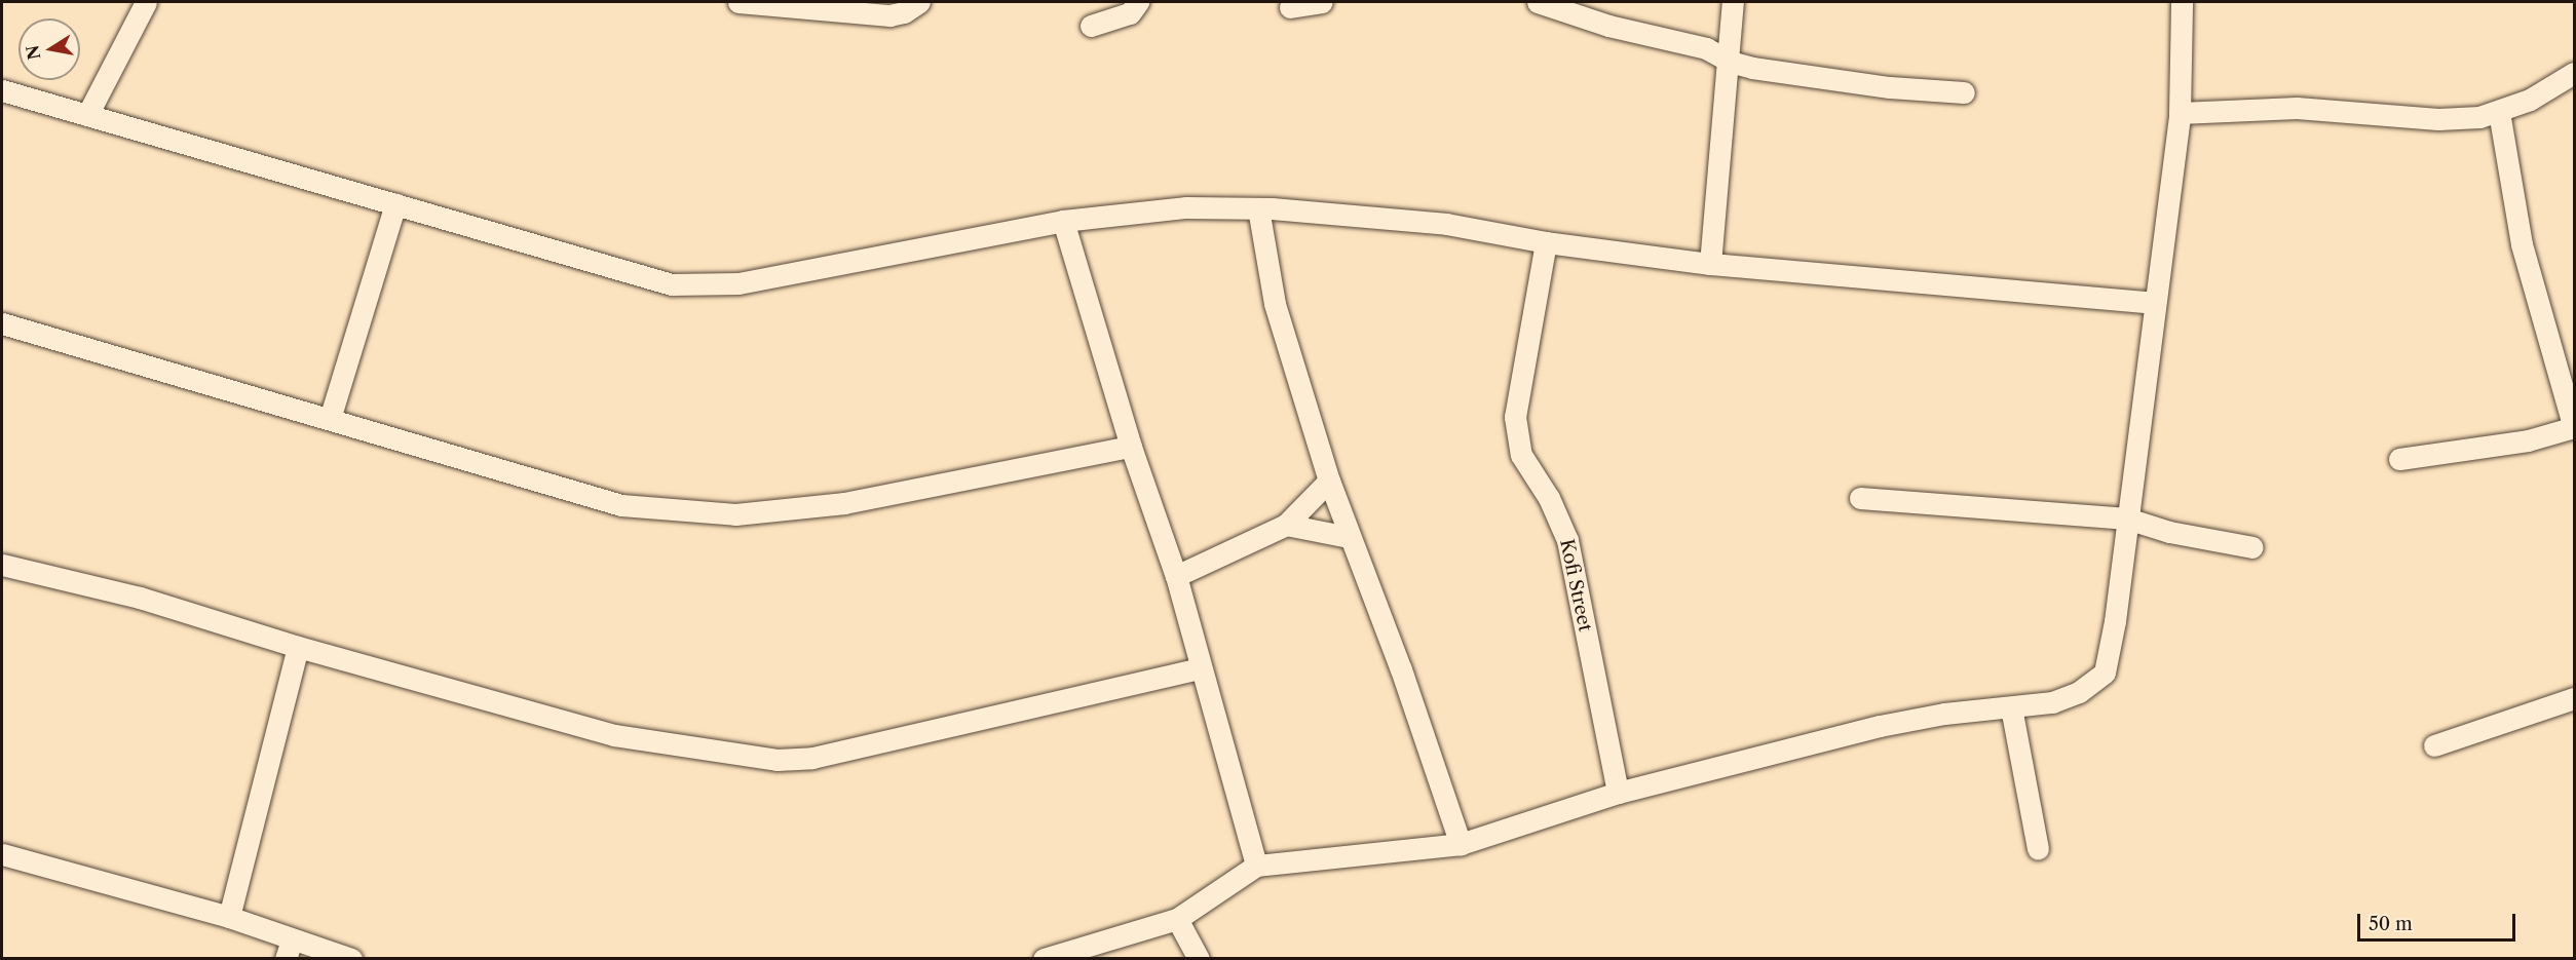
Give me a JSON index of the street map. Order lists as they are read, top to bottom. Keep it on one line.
{"streets":{"street":["Kofi Street"]},"scale_bar":"50 m","north":"left"}
